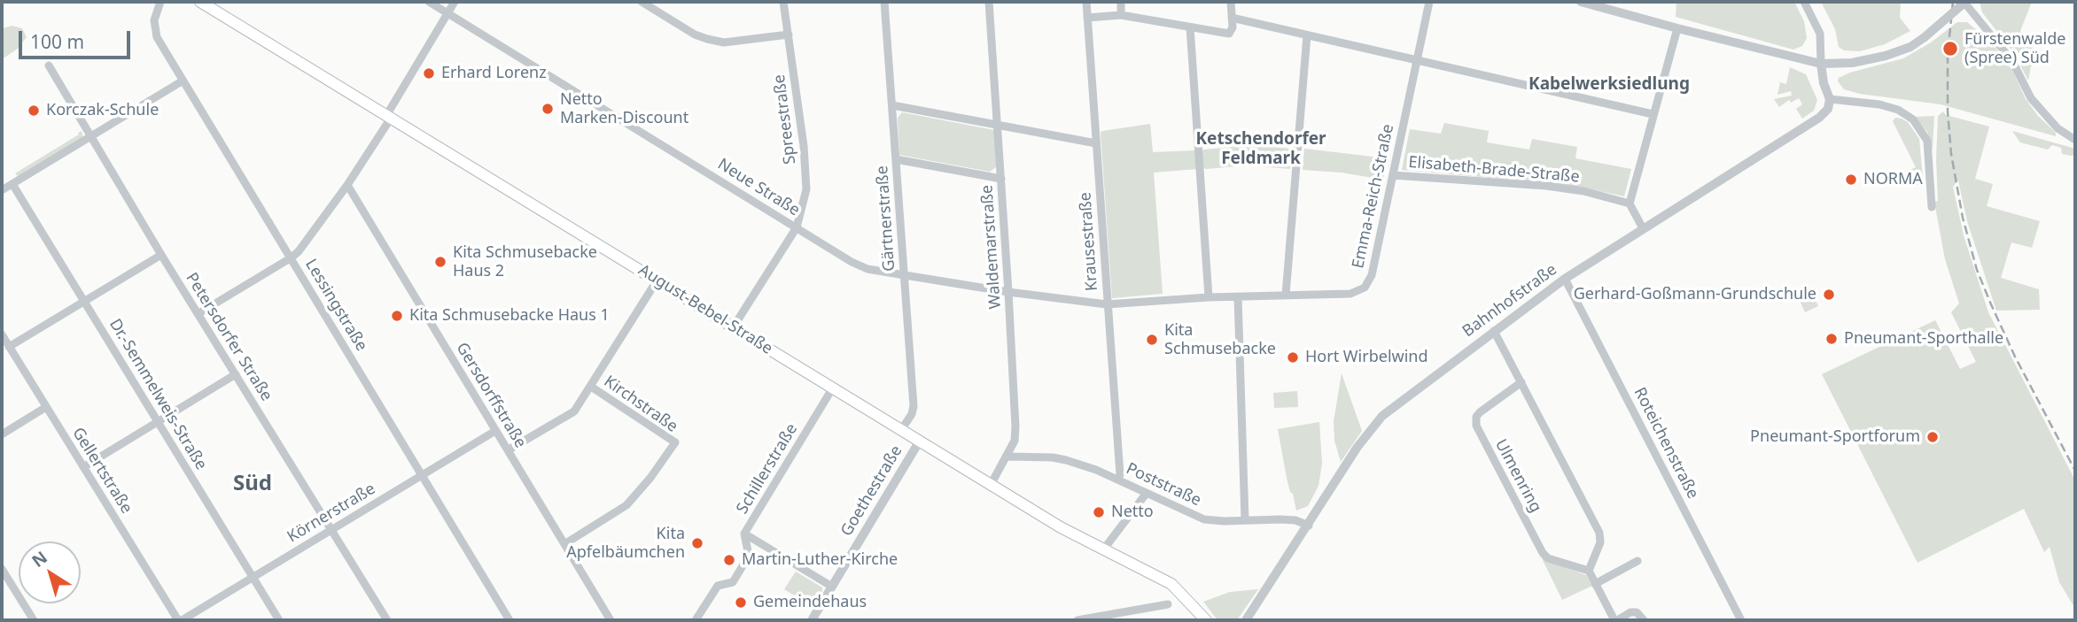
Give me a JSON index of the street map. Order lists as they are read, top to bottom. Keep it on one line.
{"streets":{"main road":["August-Bebel-Straße"],"street":["Spreestraße","Elisabeth-Brade-Straße","Neue Straße","Emma-Reich-Straße","Gärtnerstraße","Krausestraße","Waldemarstraße","Bahnhofstraße","Lessingstraße","Petersdorfer Straße","Dr.-Semmelweis-Straße","Gersdorffstraße","Kirchstraße","Roteichenstraße","Schillerstraße","Gellertstraße","Ulmenring","Poststraße","Goethestraße","Körnerstraße"]},"crossings":[["Spreestraße","Neue Straße"],["Spreestraße","August-Bebel-Straße"],["Elisabeth-Brade-Straße","Emma-Reich-Straße"],["Neue Straße","Emma-Reich-Straße"],["Neue Straße","Gärtnerstraße"],["Neue Straße","Krausestraße"],["Neue Straße","Waldemarstraße"],["Emma-Reich-Straße","Krausestraße"],["Gärtnerstraße","August-Bebel-Straße"],["Krausestraße","Poststraße"],["Waldemarstraße","August-Bebel-Straße"],["Waldemarstraße","Poststraße"],["Bahnhofstraße","Roteichenstraße"],["Bahnhofstraße","Poststraße"],["Lessingstraße","Körnerstraße"],["August-Bebel-Straße","Schillerstraße"],["August-Bebel-Straße","Goethestraße"],["Petersdorfer Straße","Körnerstraße"],["Dr.-Semmelweis-Straße","Körnerstraße"],["Gersdorffstraße","Kirchstraße"],["Gersdorffstraße","Körnerstraße"],["Gellertstraße","Körnerstraße"]],"districts":["Kabelwerksiedlung","Ketschendorfer Feldmark","Süd"],"places":["Fürstenwalde (Spree) Süd","Erhard Lorenz","Netto Marken-Discount","Korczak-Schule","NORMA","Kita Schmusebacke Haus 2","Gerhard-Goßmann-Grundschule","Kita Schmusebacke Haus 1","Pneumant-Sporthalle","Kita Schmusebacke","Hort Wirbelwind","Pneumant-Sportforum","Netto","Kita Apfelbäumchen","Martin-Luther-Kirche","Gemeindehaus"],"scale_bar":"100 m","north":"top left"}
